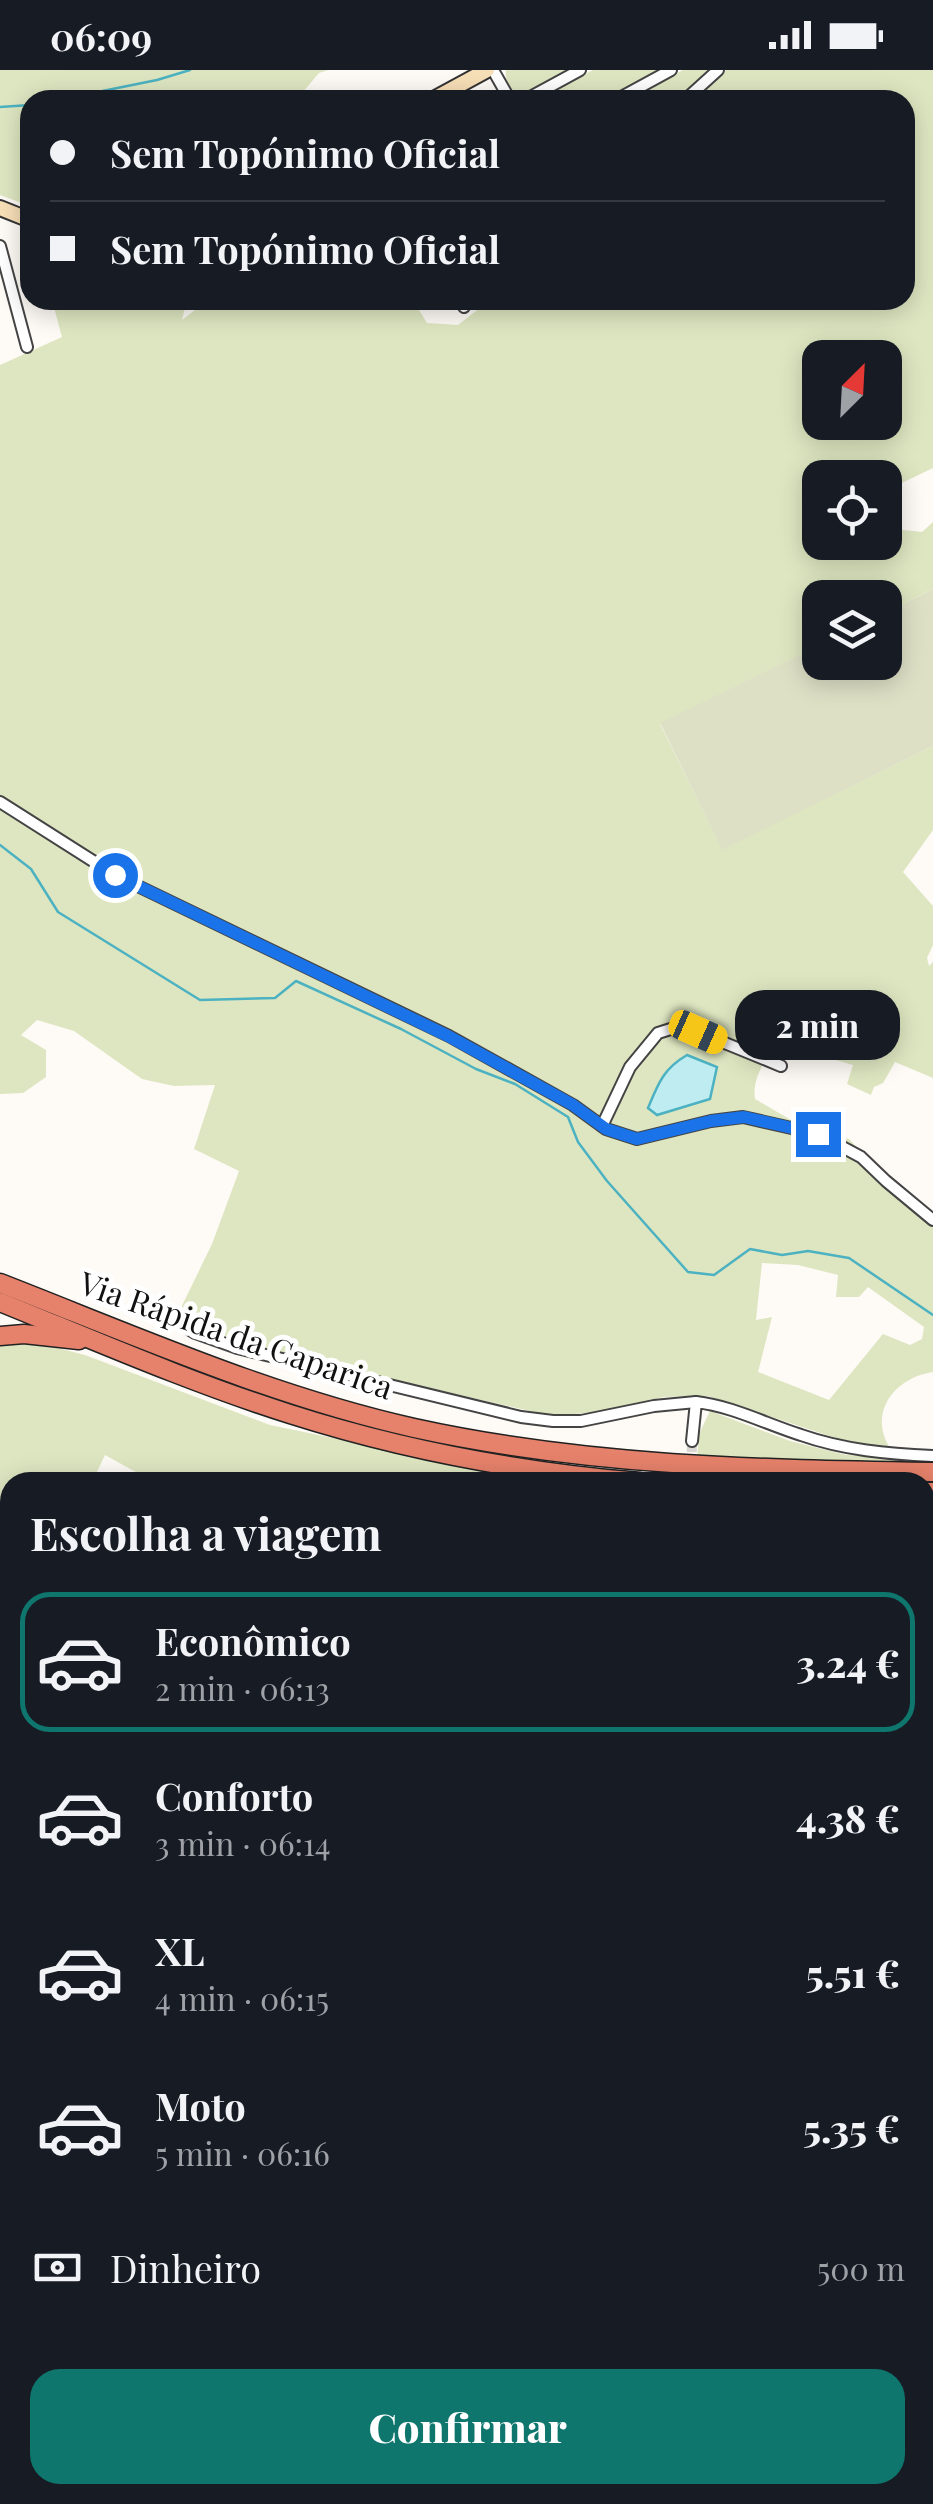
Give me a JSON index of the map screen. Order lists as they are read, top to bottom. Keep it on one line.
{"streets":{"highway":["Via Rápida da Caparica"]},"north":"top right","page":{"status":"06:09","banner":["Sem Topónimo Oficial","Sem Topónimo Oficial"],"bubble":"2 min","heading":"Escolha a viagem","list":[{"name":"Econômico","note":"2 min · 06:13","value":"3.24 €"},{"name":"Conforto","note":"3 min · 06:14","value":"4.38 €"},{"name":"XL","note":"4 min · 06:15","value":"5.51 €"},{"name":"Moto","note":"5 min · 06:16","value":"5.35 €"}],"pay":["Dinheiro","500 m"],"buttons":"Confirmar"}}
